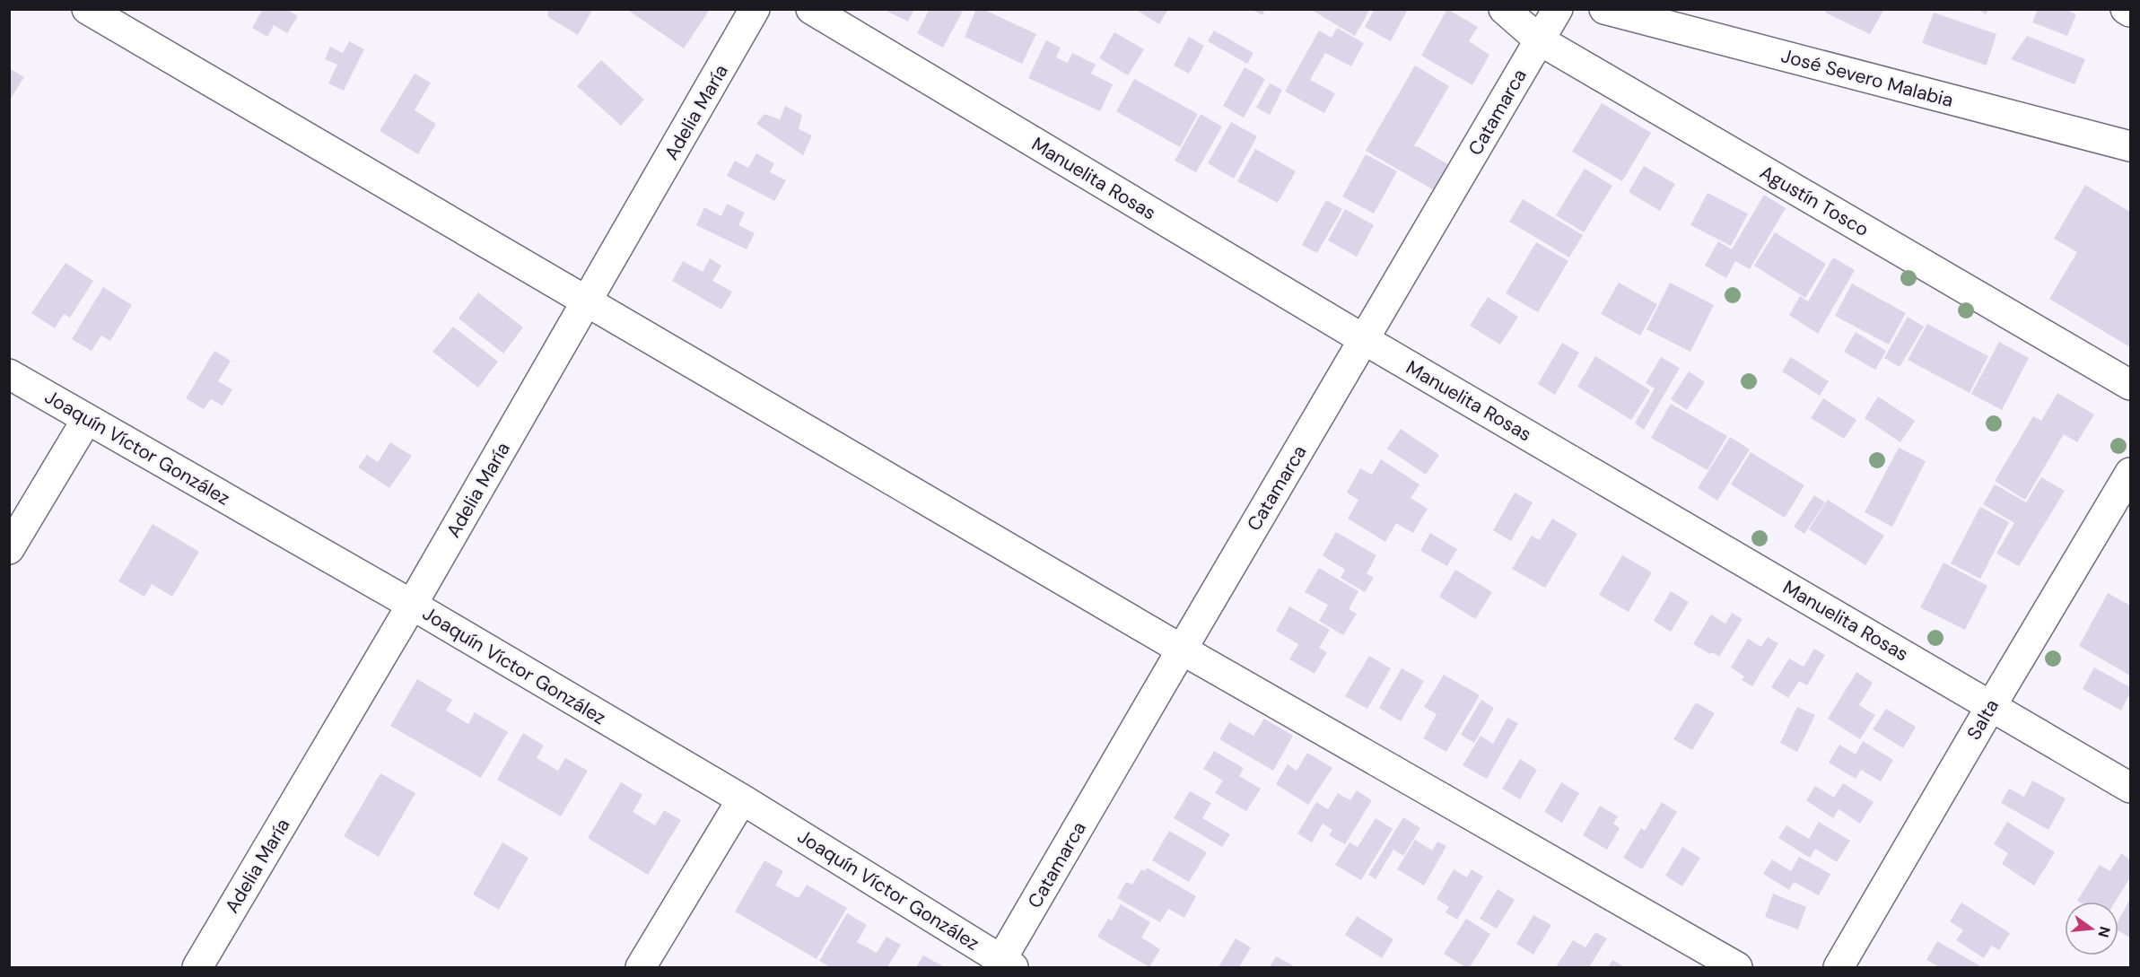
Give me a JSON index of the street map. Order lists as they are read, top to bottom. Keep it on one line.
{"streets":{"street":["José Severo Malabia","Adelia María","Catamarca","Manuelita Rosas","Agustín Tosco","Joaquín Víctor González","Salta"]},"crossings":[["Adelia María","Joaquín Víctor González"],["Catamarca","Manuelita Rosas"],["Catamarca","Agustín Tosco"],["Catamarca","Joaquín Víctor González"],["Manuelita Rosas","Salta"]],"north":"right"}
